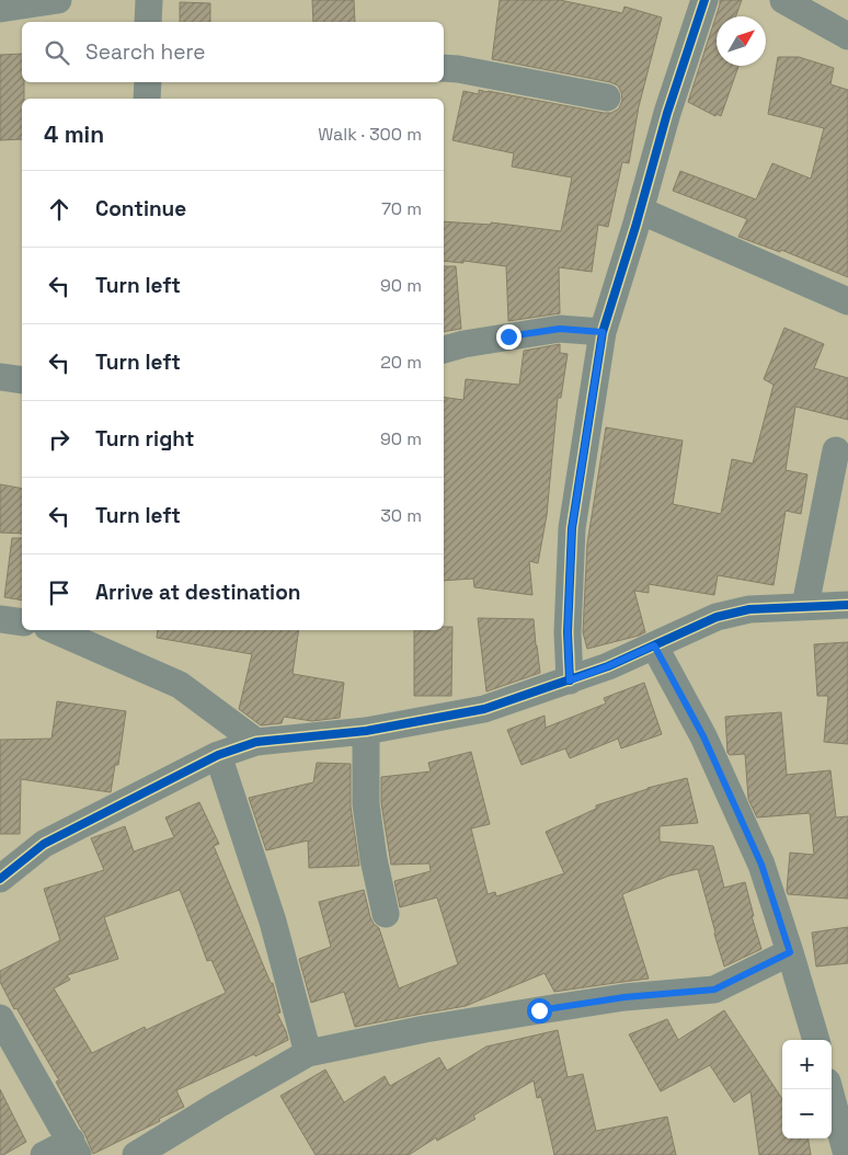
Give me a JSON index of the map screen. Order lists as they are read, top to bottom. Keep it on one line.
{"north":"top right","page":{"search":"Search here","heading":["4 min","Walk · 300 m"],"list":[["Continue","70 m"],["Turn left","90 m"],["Turn left","20 m"],["Turn right","90 m"],["Turn left","30 m"],"Arrive at destination"],"map_buttons":["+","−"]}}
